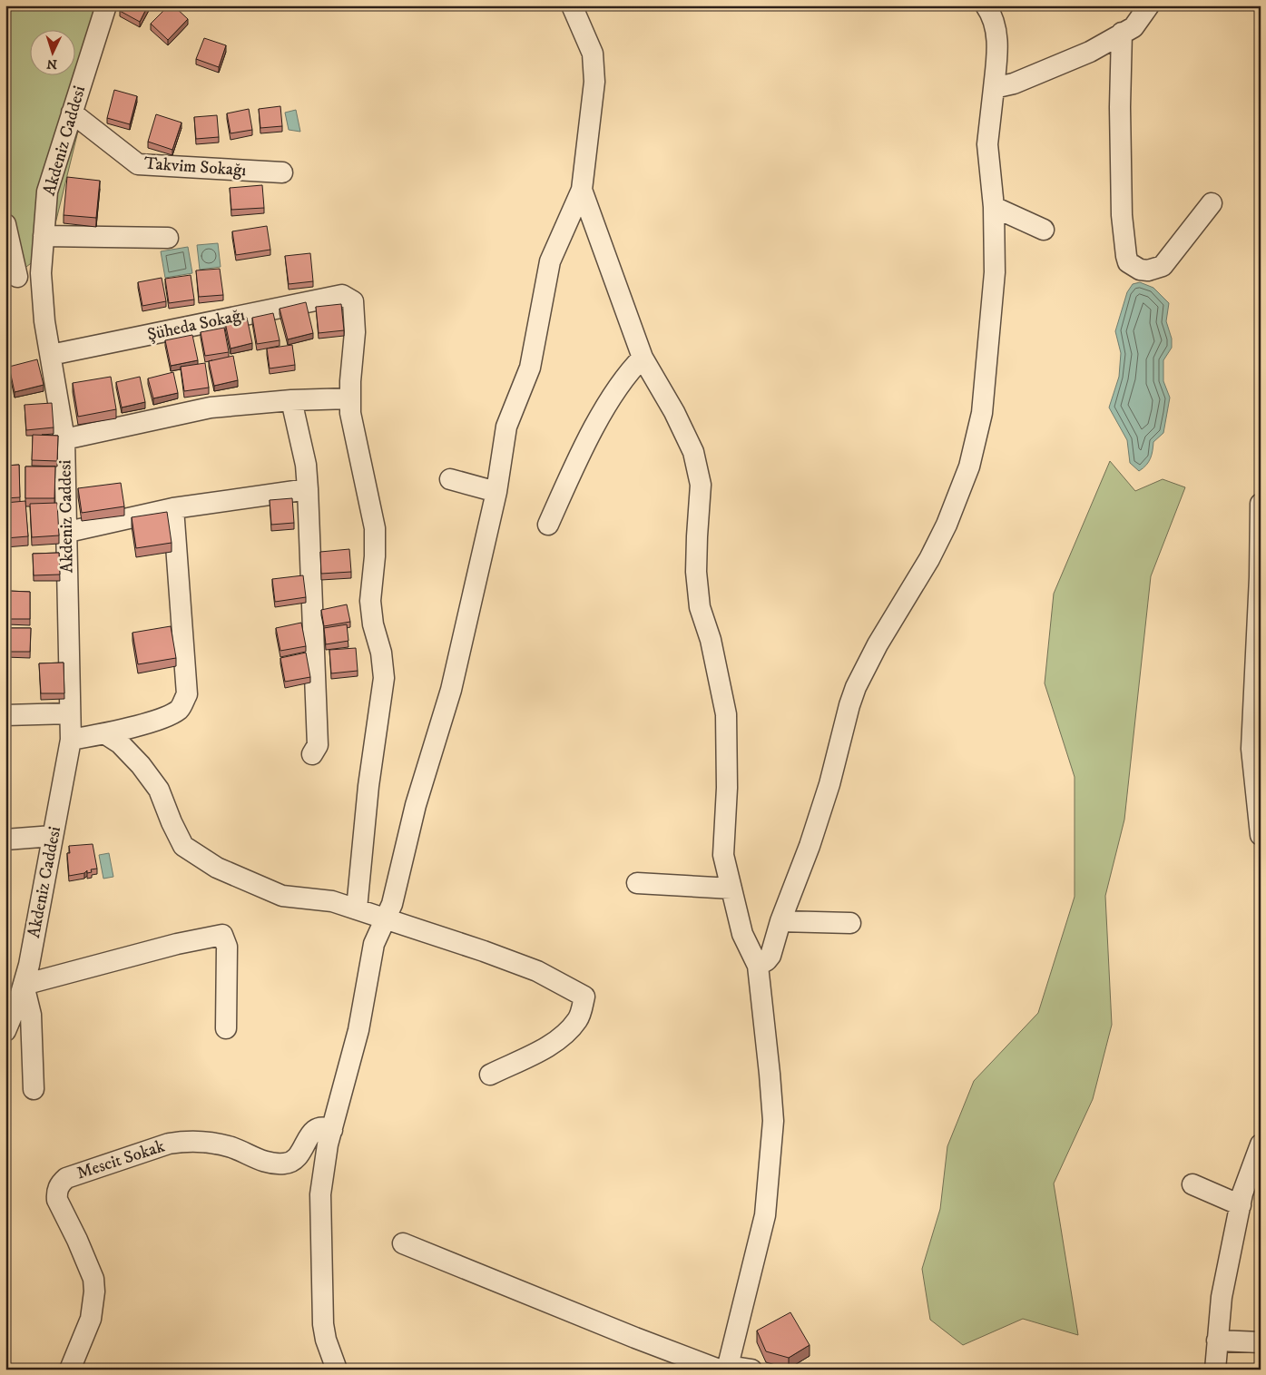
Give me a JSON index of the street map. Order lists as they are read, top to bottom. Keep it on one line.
{"streets":{"street":["Akdeniz Caddesi","Takvim Sokağı","Şüheda Sokağı","Mescit Sokak"]},"crossings":[["Akdeniz Caddesi","Takvim Sokağı"],["Akdeniz Caddesi","Şüheda Sokağı"]],"north":"bottom"}
